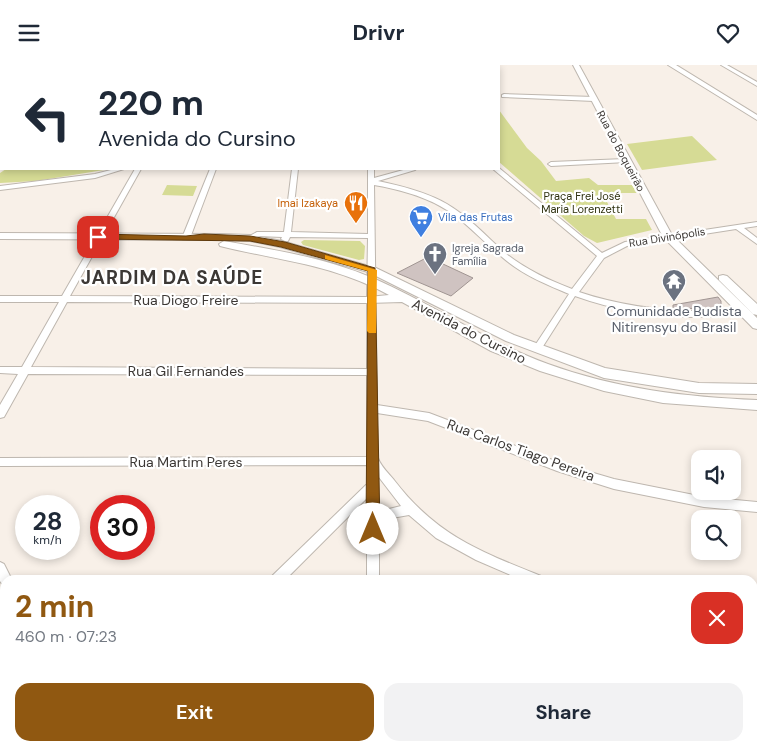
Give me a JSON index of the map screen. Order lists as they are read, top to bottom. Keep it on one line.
{"streets":{"main road":["Rua do Boqueirão","Avenida do Cursino"],"street":["Rua Divinópolis","Rua Diogo Freire","Rua Gil Fernandes","Rua Carlos Tiago Pereira","Rua Martim Peres"]},"crossings":[["Rua do Boqueirão","Rua Divinópolis"],["Rua Divinópolis","Avenida do Cursino"]],"districts":["JARDIM DA SAÚDE"],"parks":["Praça Frei José Maria Lorenzetti"],"places":{"restaurant":["Imai Izakaya"],"supermarket":["Vila das Frutas"],"church":["Igreja Sagrada Família"],"temple":["Comunidade Budista Nitirensyu do Brasil"]},"page":{"header":"Drivr","turn":["220 m","Avenida do Cursino"],"speed":"28 km/h","limit":"30","heading":["2 min","460 m · 07:23"],"buttons":["Exit","Share"]}}
